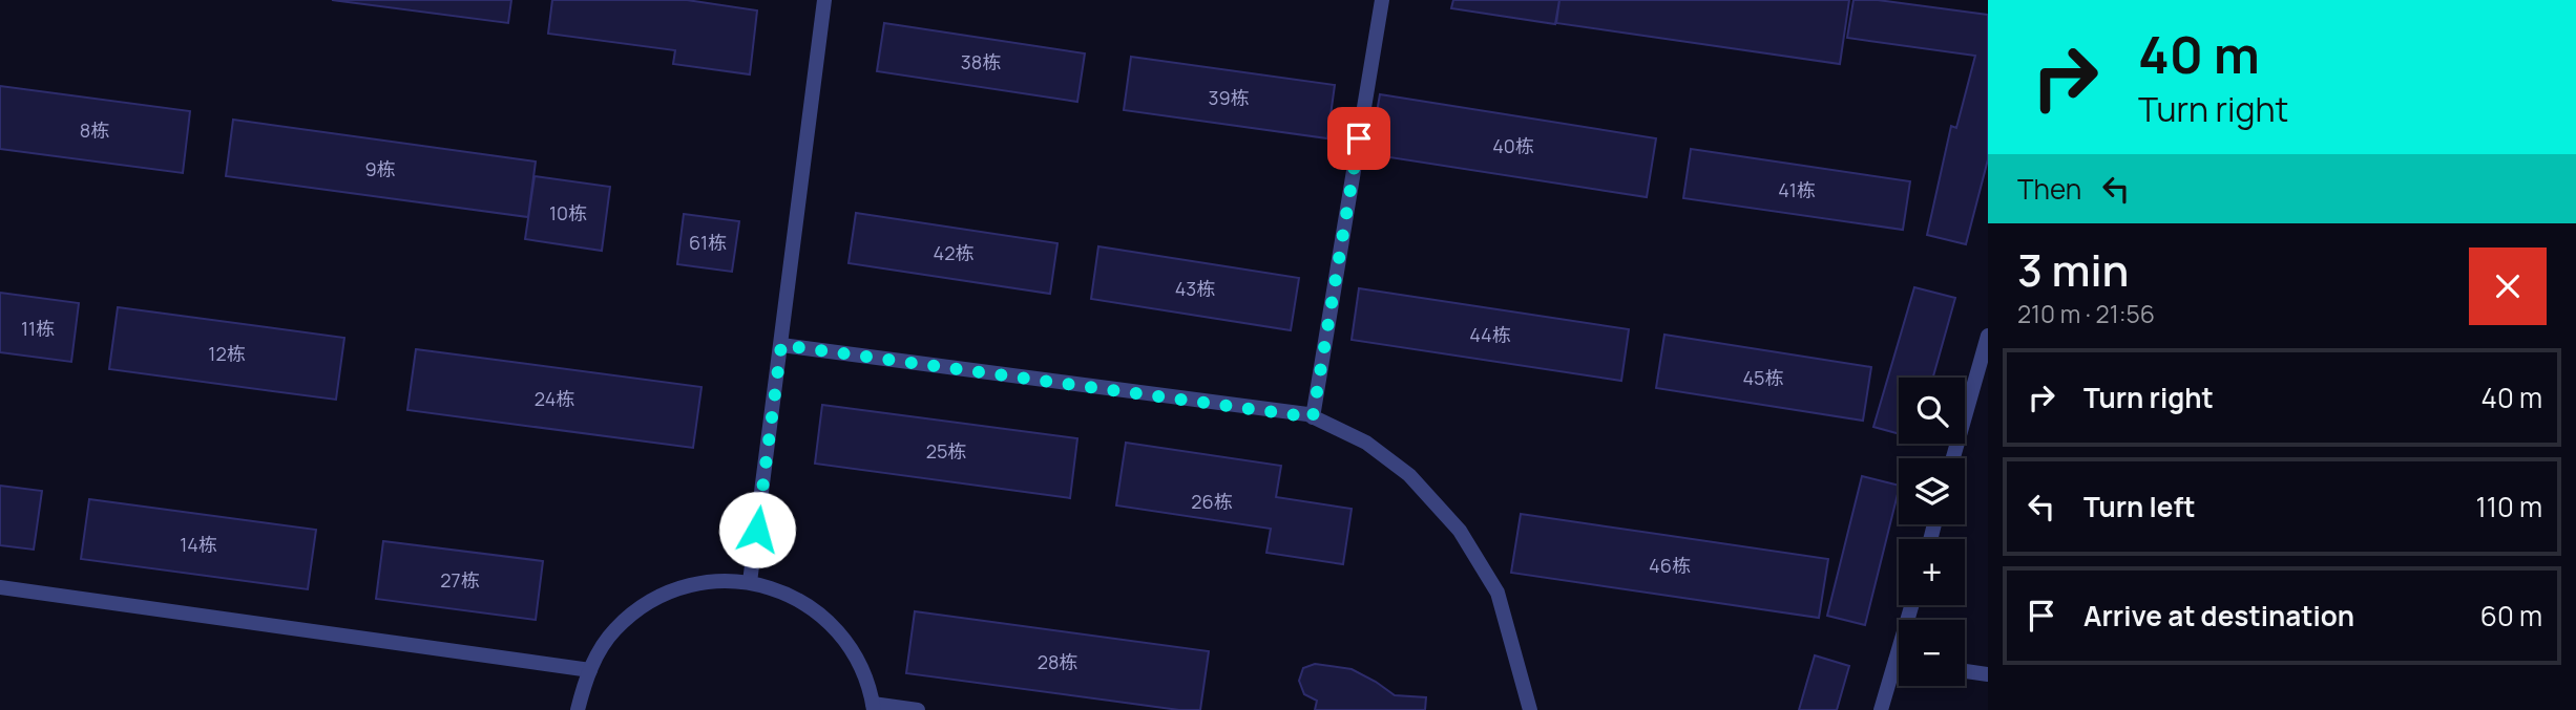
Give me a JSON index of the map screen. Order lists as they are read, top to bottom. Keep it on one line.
{"house_numbers":["38栋","39栋","8栋","40栋","9栋","41栋","10栋","61栋","42栋","43栋","11栋","44栋","12栋","45栋","24栋","25栋","26栋","14栋","46栋","27栋","28栋"],"page":{"turn":["40 m","Turn right"],"then":"Then","heading":["3 min","210 m · 21:56"],"list":[{"name":"Turn right","value":"40 m"},{"name":"Turn left","value":"110 m"},{"name":"Arrive at destination","value":"60 m"}],"map_buttons":["+","−"]}}
